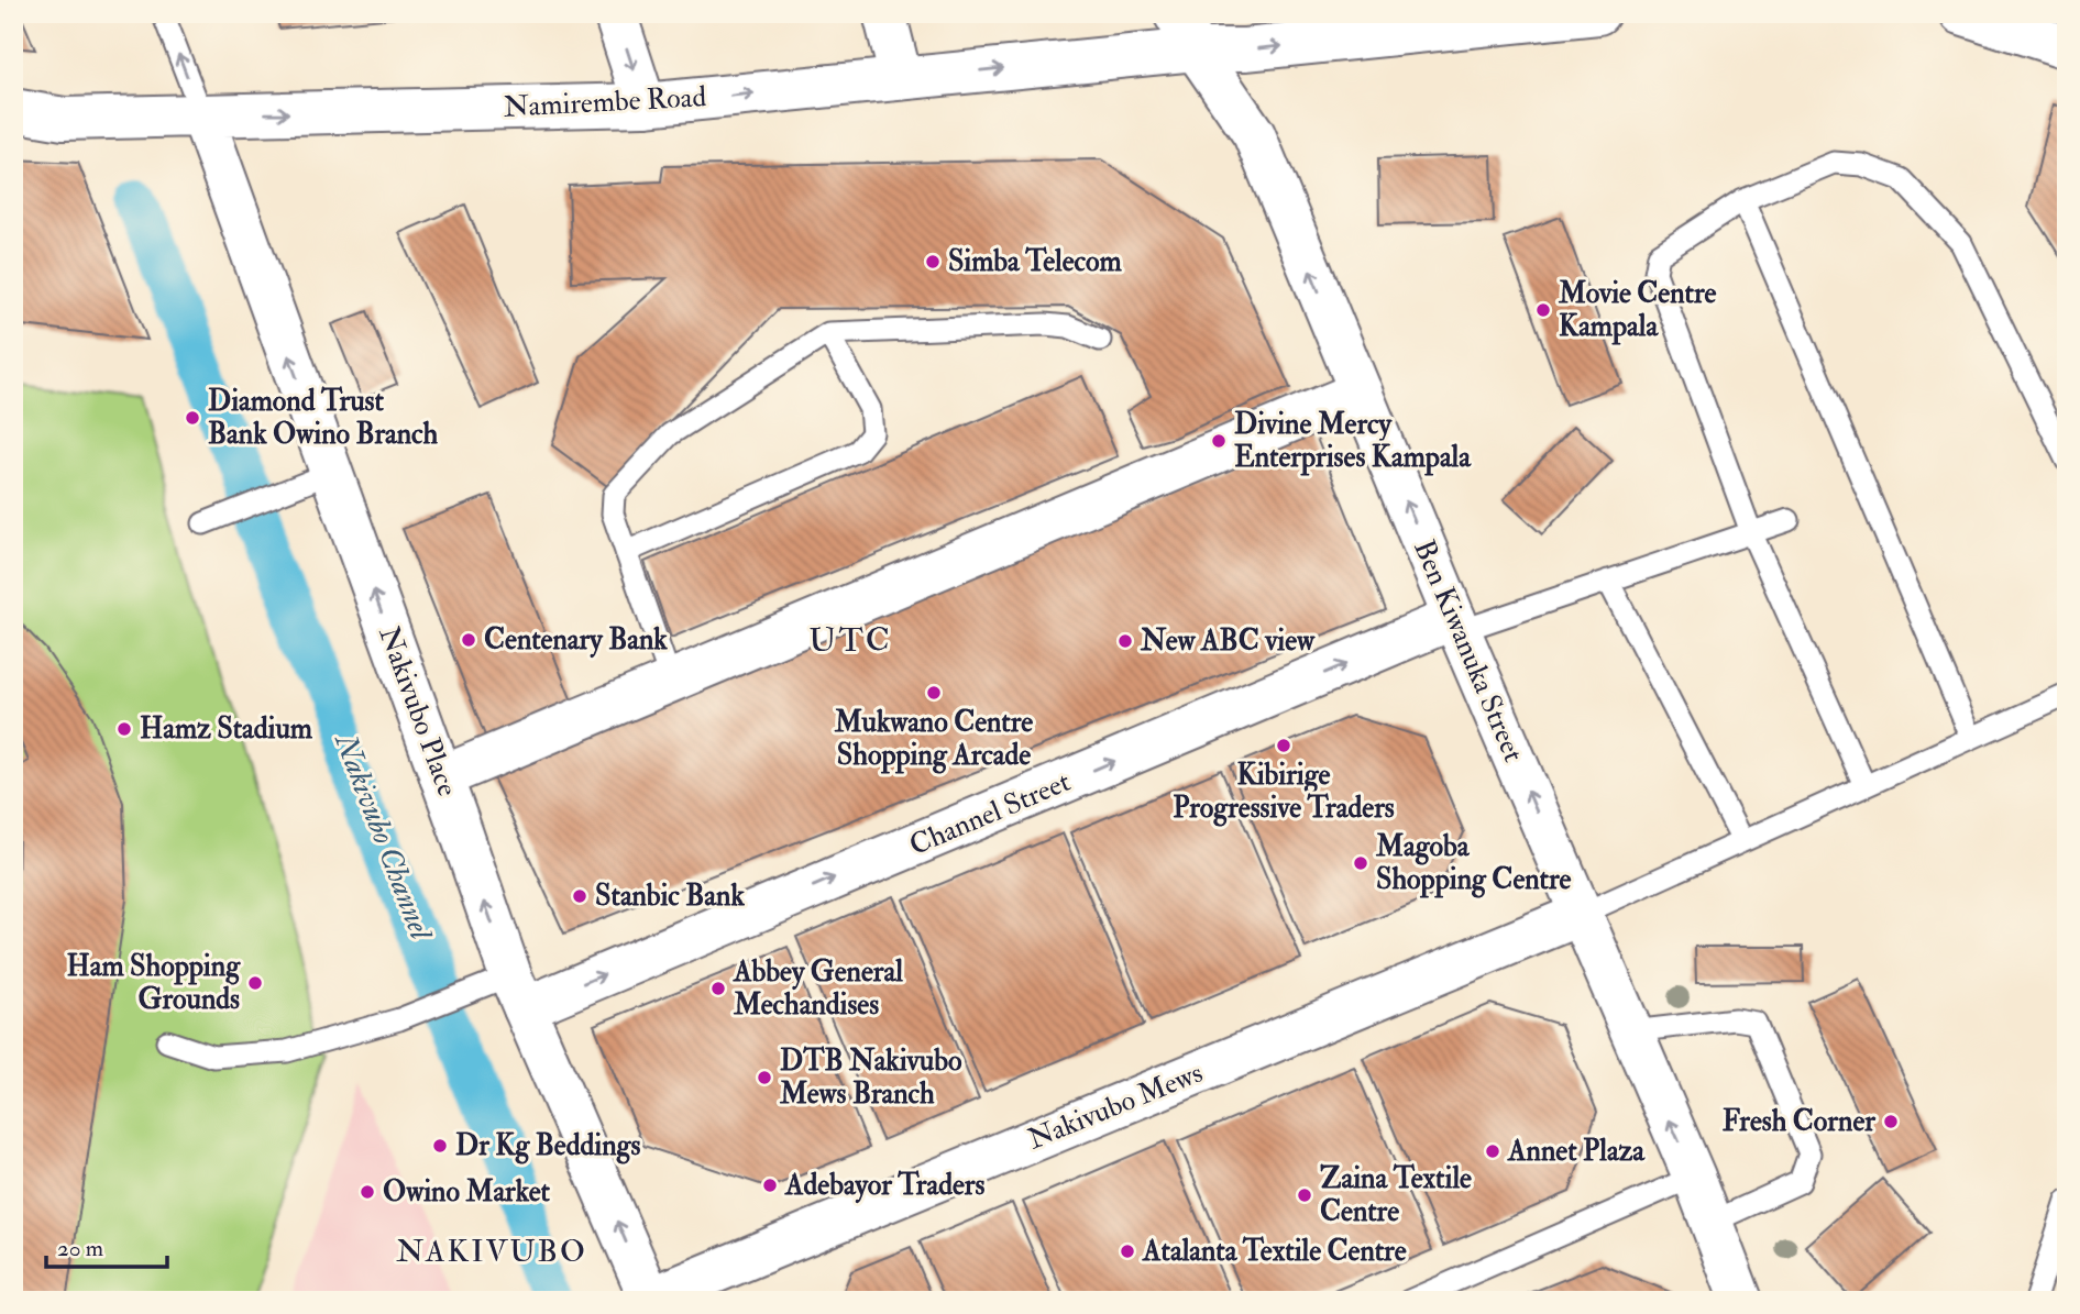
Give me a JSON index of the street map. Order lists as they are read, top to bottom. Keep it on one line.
{"streets":{"main road":["Namirembe Road","Ben Kiwanuka Street","Nakivubo Place","Channel Street","Nakivubo Mews"]},"crossings":[["Namirembe Road","Ben Kiwanuka Street"],["Namirembe Road","Nakivubo Place"],["Ben Kiwanuka Street","Channel Street"],["Ben Kiwanuka Street","Nakivubo Mews"],["Nakivubo Place","Channel Street"],["Nakivubo Place","Nakivubo Mews"]],"one_way":["Namirembe Road","Ben Kiwanuka Street","Nakivubo Place"],"districts":["UTC","NAKIVUBO"],"water":["Nakivubo Channel"],"places":["Simba Telecom","Movie Centre Kampala","Diamond Trust Bank Owino Branch","Divine Mercy Enterprises Kampala","Centenary Bank","New ABC view","Mukwano Centre Shopping Arcade","Hamz Stadium","Kibirige Progressive Traders","Magoba Shopping Centre","Stanbic Bank","Ham Shopping Grounds","Abbey General Mechandises","DTB Nakivubo Mews Branch","Fresh Corner","Dr Kg Beddings","Annet Plaza","Adebayor Traders","Owino Market","Zaina Textile Centre","Atalanta Textile Centre"],"scale_bar":"20 m"}
